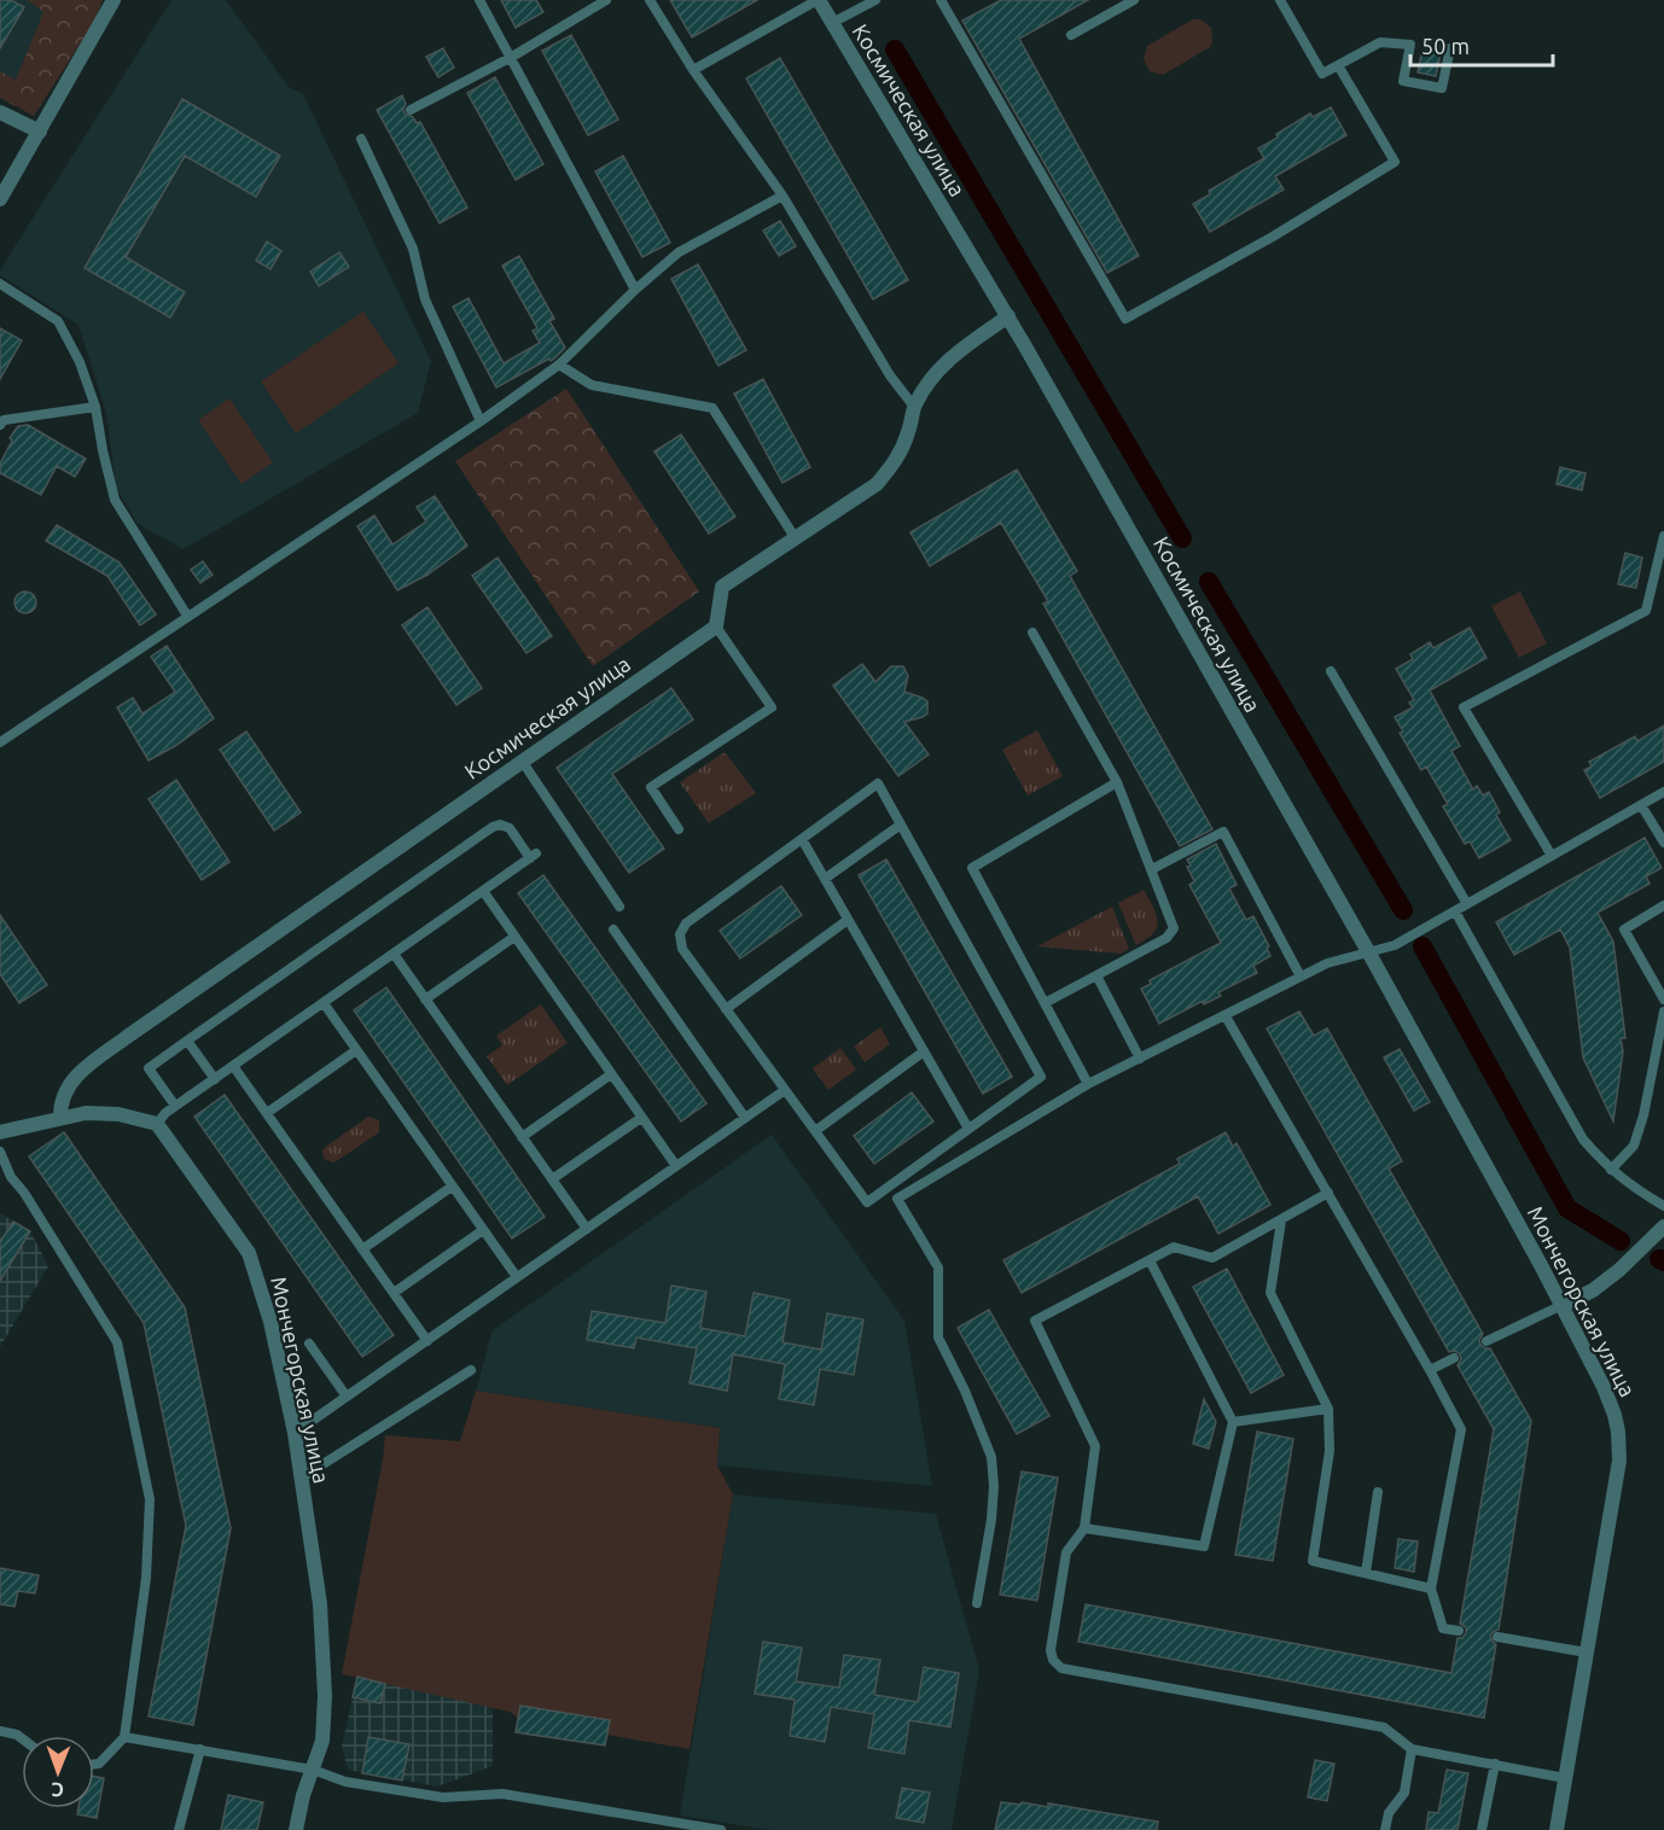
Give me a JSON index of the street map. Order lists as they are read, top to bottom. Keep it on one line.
{"streets":{"street":["Космическая улица","Мончегорская улица"]},"crossings":[["Космическая улица","Мончегорская улица"]],"scale_bar":"50 m","north":"bottom"}
